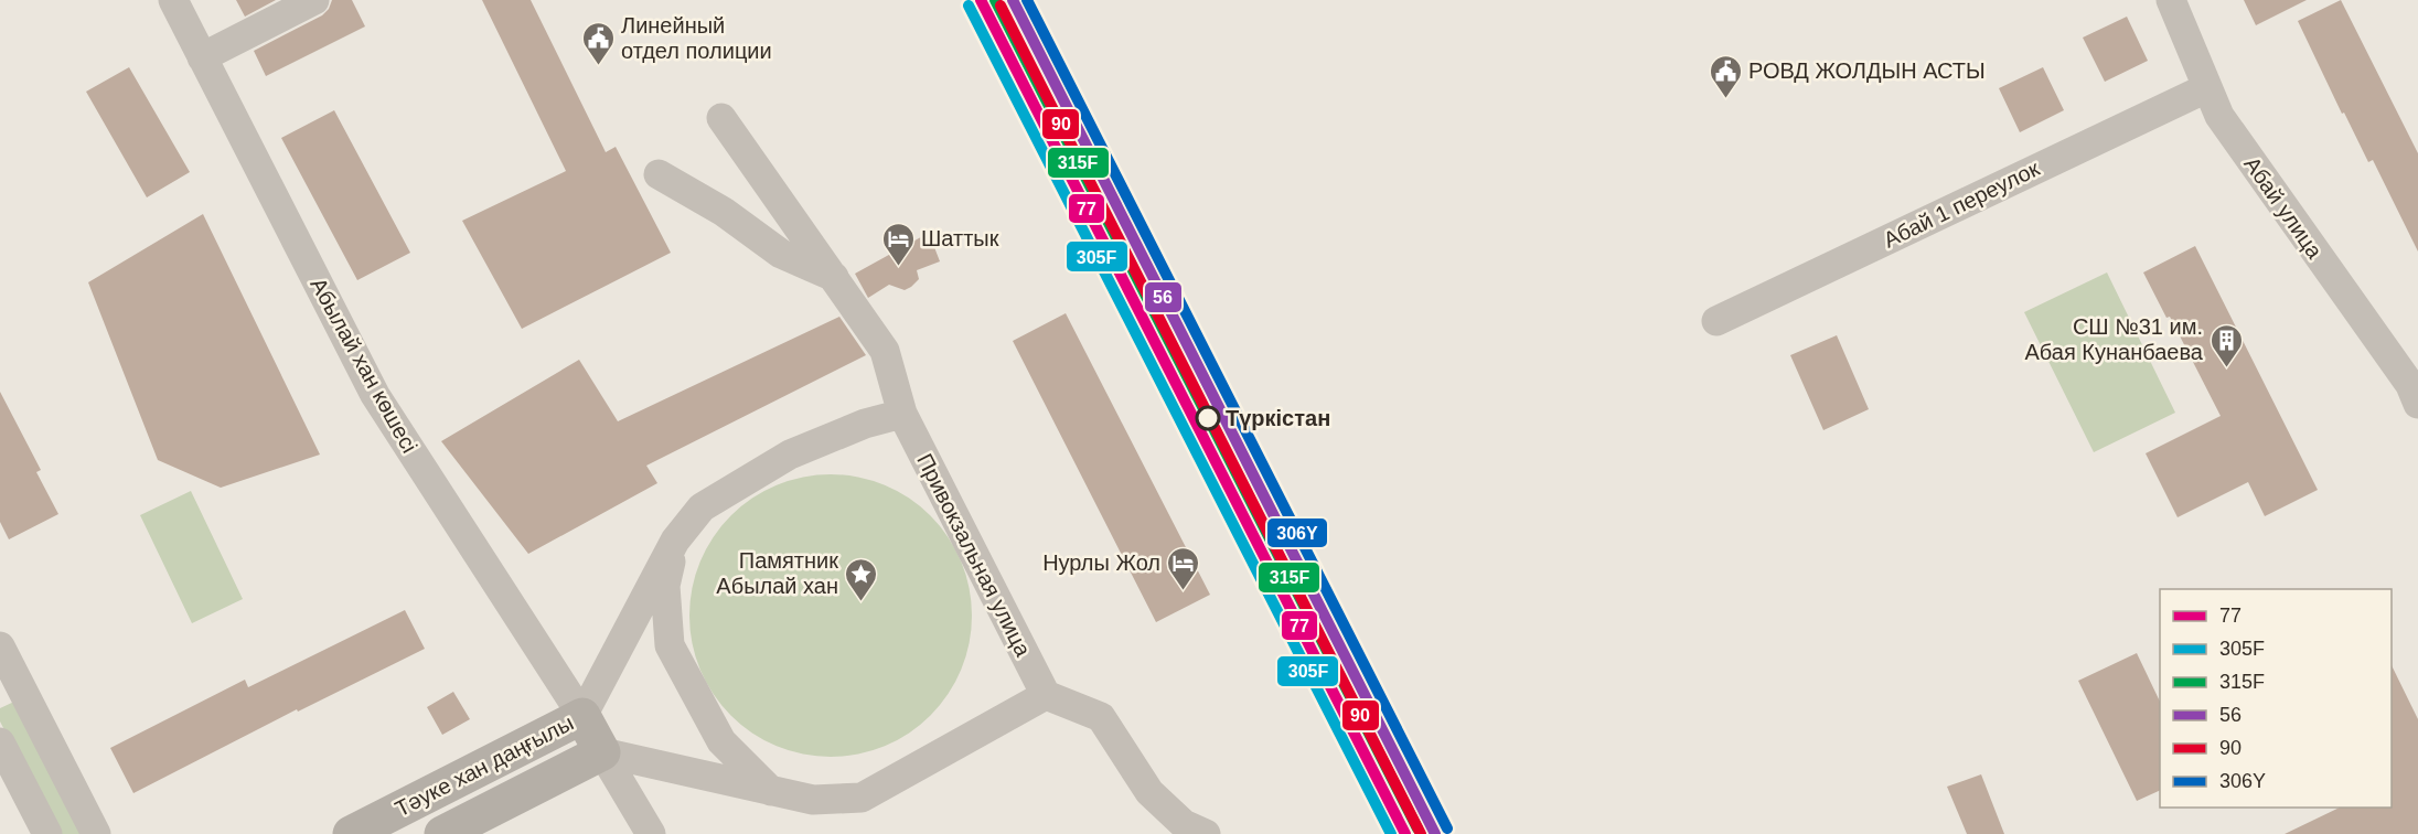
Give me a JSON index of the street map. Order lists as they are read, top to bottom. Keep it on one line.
{"streets":{"street":["Абай 1 переулок","Абай улица","Абылай хан көшесі","Привокзальная улица","Тәуке хан даңғылы"]},"crossings":[["Абай 1 переулок","Абай улица"],["Абылай хан көшесі","Тәуке хан даңғылы"]],"places":{"public building":["Линейный отдел полиции","РОВД ЖОЛДЫН АСТЫ"],"hotel":["Шаттык","Нурлы Жол"],"building":["СШ №31 им. Абая Кунанбаева"],"other":["Түркістан"],"place":["Памятник Абылай хан"]},"lines":["transit line 77","transit line 315F","transit line 56","transit line 306Y","transit line 305F","transit line 90"],"legend":["77","305F","315F","56","90","306Y"]}
